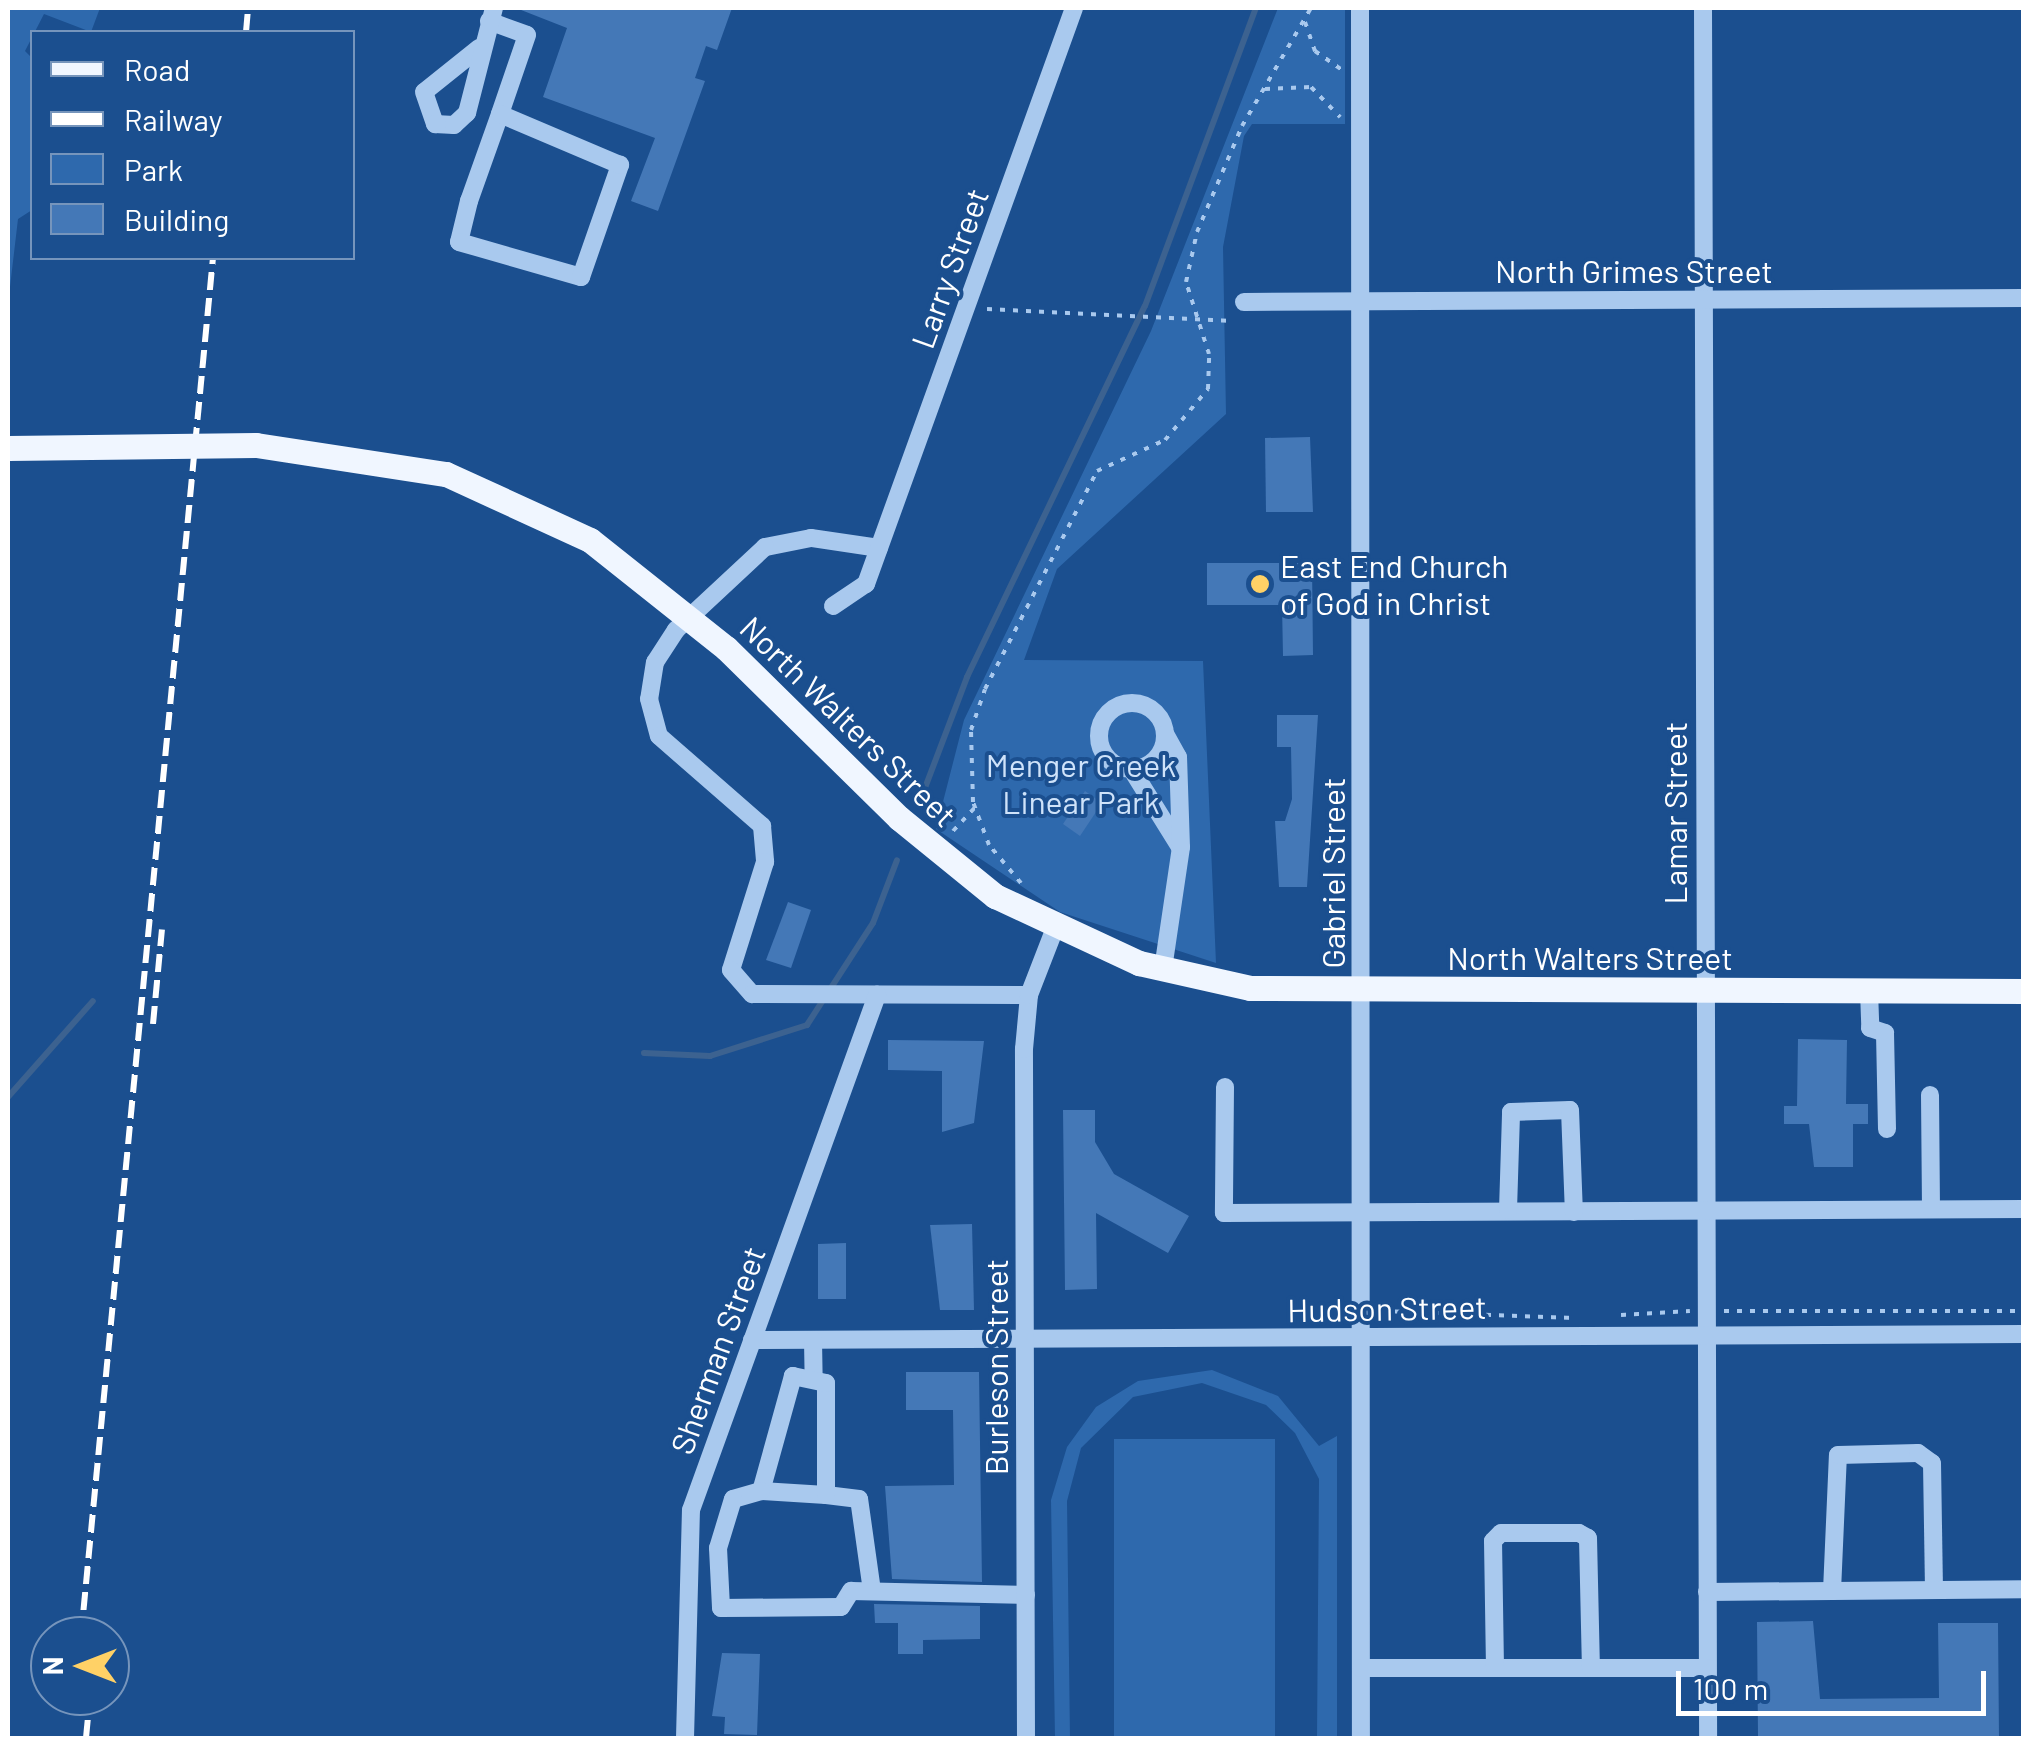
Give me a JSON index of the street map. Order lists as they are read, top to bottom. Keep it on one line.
{"streets":{"main road":["North Walters Street"],"street":["Larry Street","North Grimes Street","Lamar Street","Gabriel Street","Hudson Street","Sherman Street","Burleson Street"]},"crossings":[["North Grimes Street","Lamar Street"],["North Grimes Street","Gabriel Street"],["North Walters Street","Lamar Street"],["North Walters Street","Gabriel Street"],["North Walters Street","Burleson Street"],["Lamar Street","Hudson Street"],["Gabriel Street","Hudson Street"],["Hudson Street","Sherman Street"],["Hudson Street","Burleson Street"]],"parks":["Menger Creek Linear Park"],"places":["East End Church of God in Christ"],"legend":["Road","Railway","Park","Building"],"scale_bar":"100 m","north":"left"}
